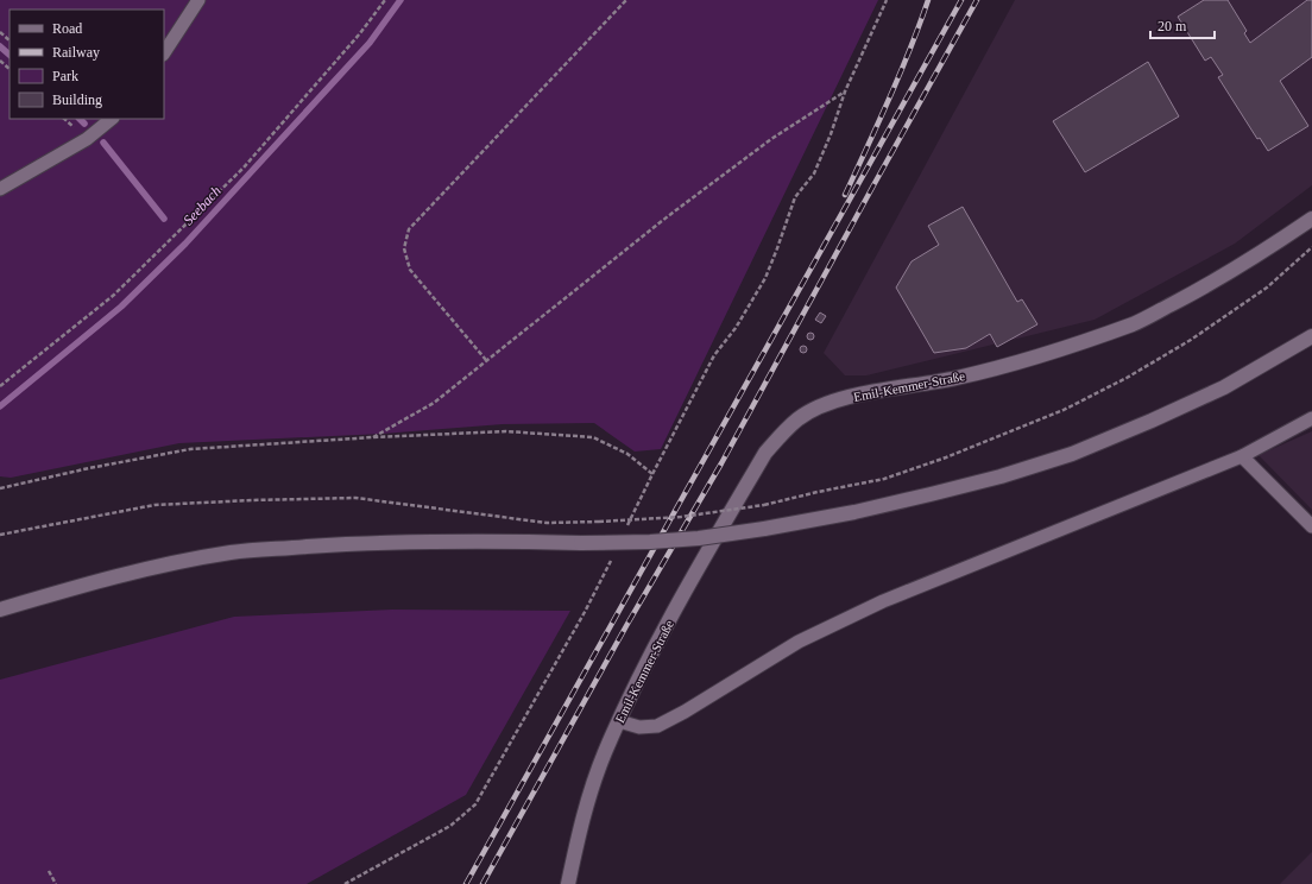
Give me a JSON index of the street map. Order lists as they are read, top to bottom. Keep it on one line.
{"streets":{"main road":["Emil-Kemmer-Straße"]},"water":["Seebach"],"legend":["Road","Railway","Park","Building"],"scale_bar":"20 m"}
